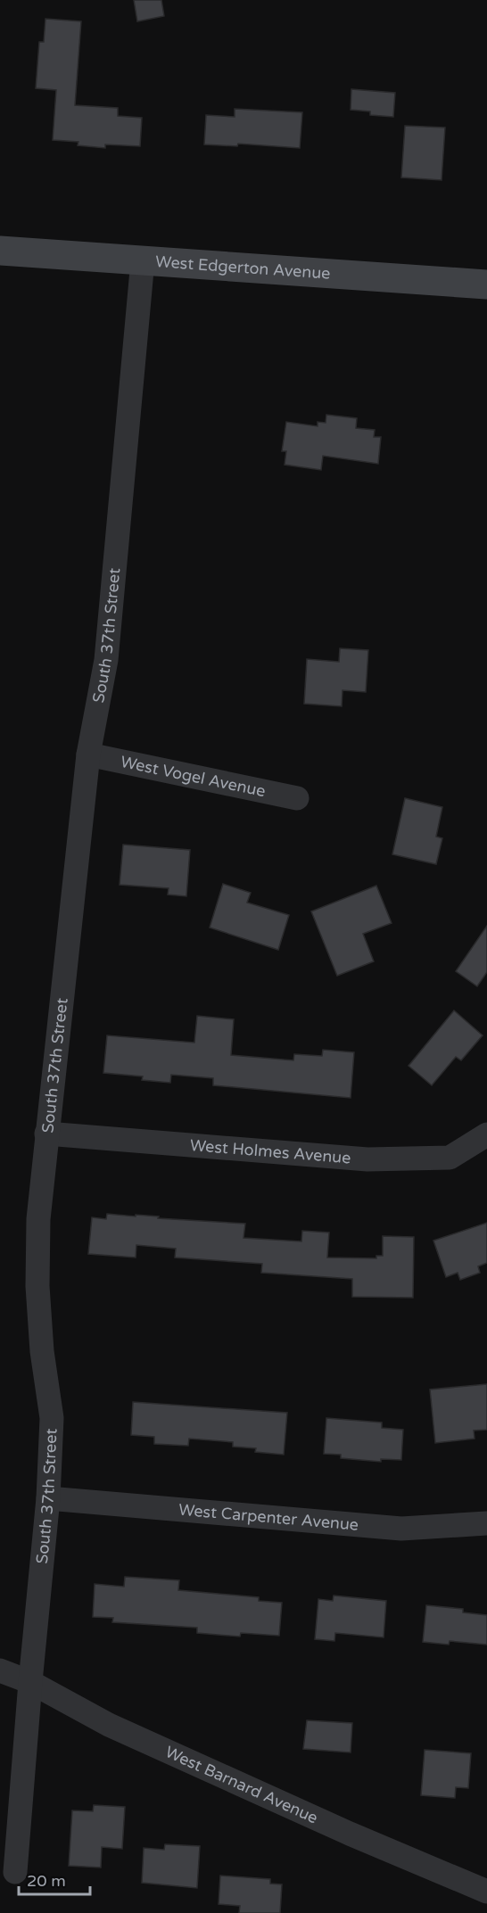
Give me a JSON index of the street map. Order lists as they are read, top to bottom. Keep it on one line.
{"streets":{"street":["West Edgerton Avenue","South 37th Street","West Vogel Avenue","West Holmes Avenue","West Carpenter Avenue","West Barnard Avenue"]},"crossings":[["West Edgerton Avenue","South 37th Street"],["South 37th Street","West Vogel Avenue"],["South 37th Street","West Holmes Avenue"],["South 37th Street","West Carpenter Avenue"],["South 37th Street","West Barnard Avenue"]],"scale_bar":"20 m"}
